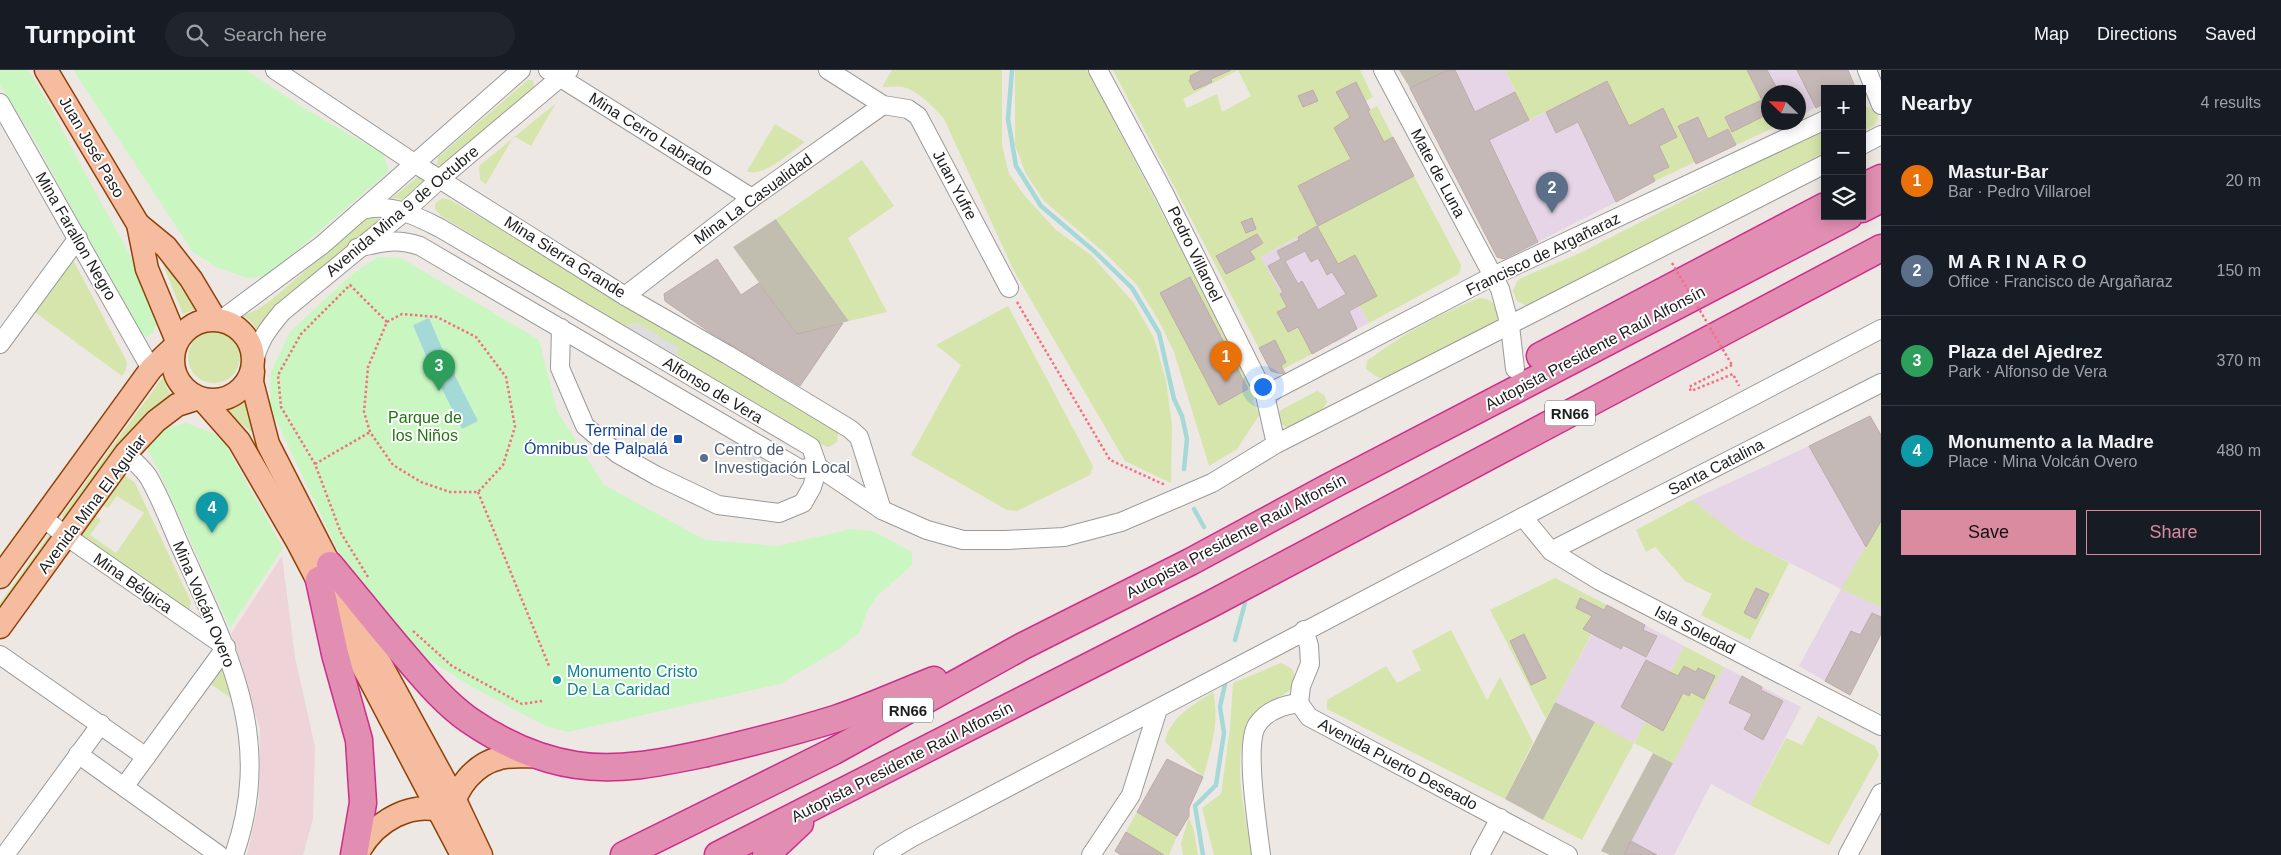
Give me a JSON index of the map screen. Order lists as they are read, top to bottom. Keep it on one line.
{"streets":{"highway":["Autopista Presidente Raúl Alfonsín","RN66"],"main road":["Juan José Paso","Avenida Mina El Aguilar"],"street":["Mina Cerro Labrado","Mate de Luna","Juan Yufre","Mina La Casualidad","Avenida Mina 9 de Octubre","Mina Farallon Negro","Pedro Villaroel","Francisco de Argañaraz","Mina Sierra Grande","Alfonso de Vera","Santa Catalina","Mina Bélgica","Mina Volcán Overo","Isla Soledad","Avenida Puerto Deseado"]},"crossings":[["Mina Cerro Labrado","Mina La Casualidad"],["Mina Cerro Labrado","Avenida Mina 9 de Octubre"],["Juan José Paso","Avenida Mina 9 de Octubre"],["Juan José Paso","Avenida Mina El Aguilar"],["Mate de Luna","Francisco de Argañaraz"],["Juan Yufre","Mina La Casualidad"],["Mina La Casualidad","Mina Sierra Grande"],["Avenida Mina 9 de Octubre","Mina Sierra Grande"],["Avenida Mina 9 de Octubre","Alfonso de Vera"],["Avenida Mina 9 de Octubre","Avenida Mina El Aguilar"],["Mina Farallon Negro","Avenida Mina El Aguilar"],["Pedro Villaroel","Francisco de Argañaraz"],["Santa Catalina","Isla Soledad"],["Avenida Mina El Aguilar","Mina Bélgica"],["Avenida Mina El Aguilar","Mina Volcán Overo"],["Mina Bélgica","Mina Volcán Overo"]],"parks":["Parque de los Niños"],"places":{"transit":["Terminal de Ómnibus de Palpalá"],"other":["Centro de Investigación Local","Monumento Cristo De La Caridad"]},"north":"top left","page":{"header":"Turnpoint","search":"Search here","nav":["Map","Directions","Saved"],"heading":["Nearby","4 results"],"map_buttons":["+","−"],"list":[{"mark":"1","name":"Mastur-Bar","note":"Bar · Pedro Villaroel","value":"20 m"},{"mark":"2","name":"M A R I N A R O","note":"Office · Francisco de Argañaraz","value":"150 m"},{"mark":"3","name":"Plaza del Ajedrez","note":"Park · Alfonso de Vera","value":"370 m"},{"mark":"4","name":"Monumento a la Madre","note":"Place · Mina Volcán Overo","value":"480 m"}],"pins":["2","1","3","4"],"buttons":["Save","Share"]}}
